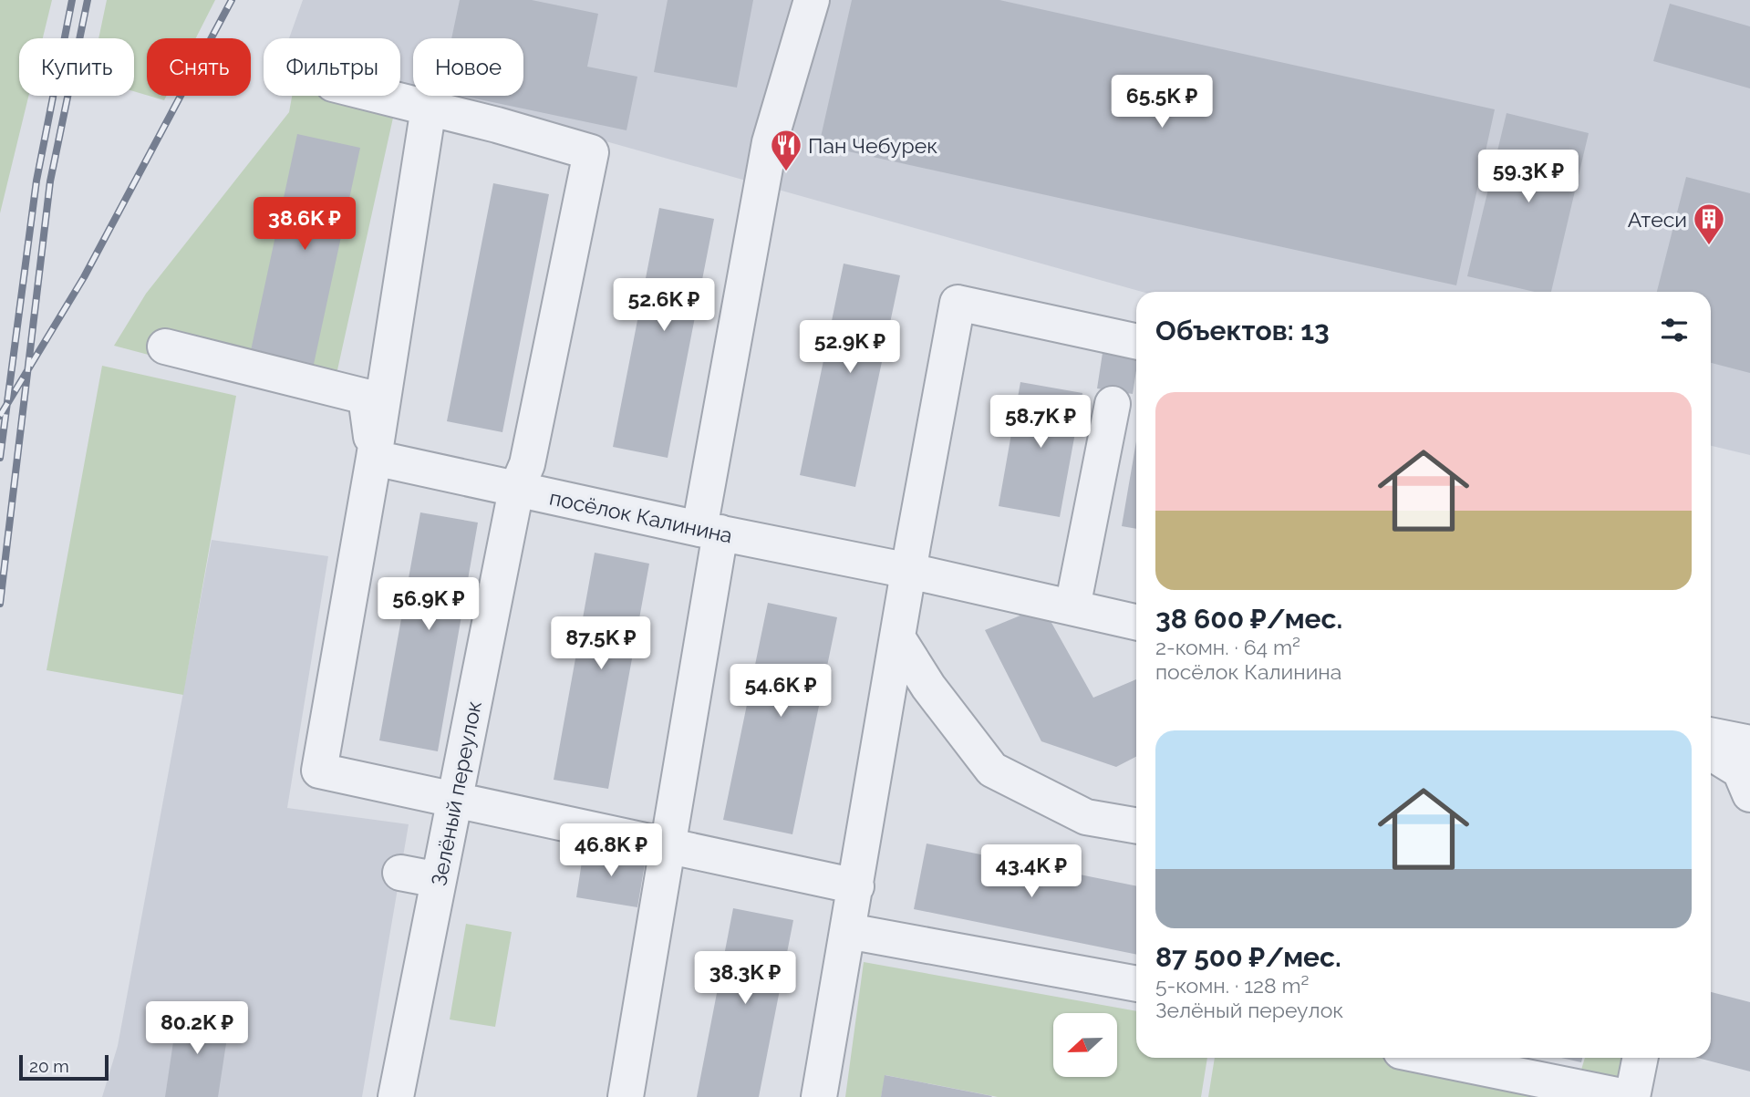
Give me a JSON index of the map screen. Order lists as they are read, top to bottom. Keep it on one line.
{"streets":{"street":["посёлок Калинина","Зелёный переулок"]},"crossings":[["посёлок Калинина","Зелёный переулок"]],"places":{"restaurant":["Пан Чебурек"],"building":["Атеси"]},"scale_bar":"20 m","north":"left","page":{"chip":["Купить","Снять","Фильтры","Новое"],"price":["65.5K ₽","59.3K ₽","38.6K ₽","52.6K ₽","52.9K ₽","58.7K ₽","56.9K ₽","87.5K ₽","54.6K ₽","46.8K ₽","43.4K ₽","38.3K ₽","80.2K ₽"],"heading":"Объектов: 13","list":[{"name":"38 600 ₽/мес.","note":"2-комн. · 64 m² · посёлок Калинина"},{"name":"87 500 ₽/мес.","note":"5-комн. · 128 m² · Зелёный переулок"}],"scale":"20 m"}}
